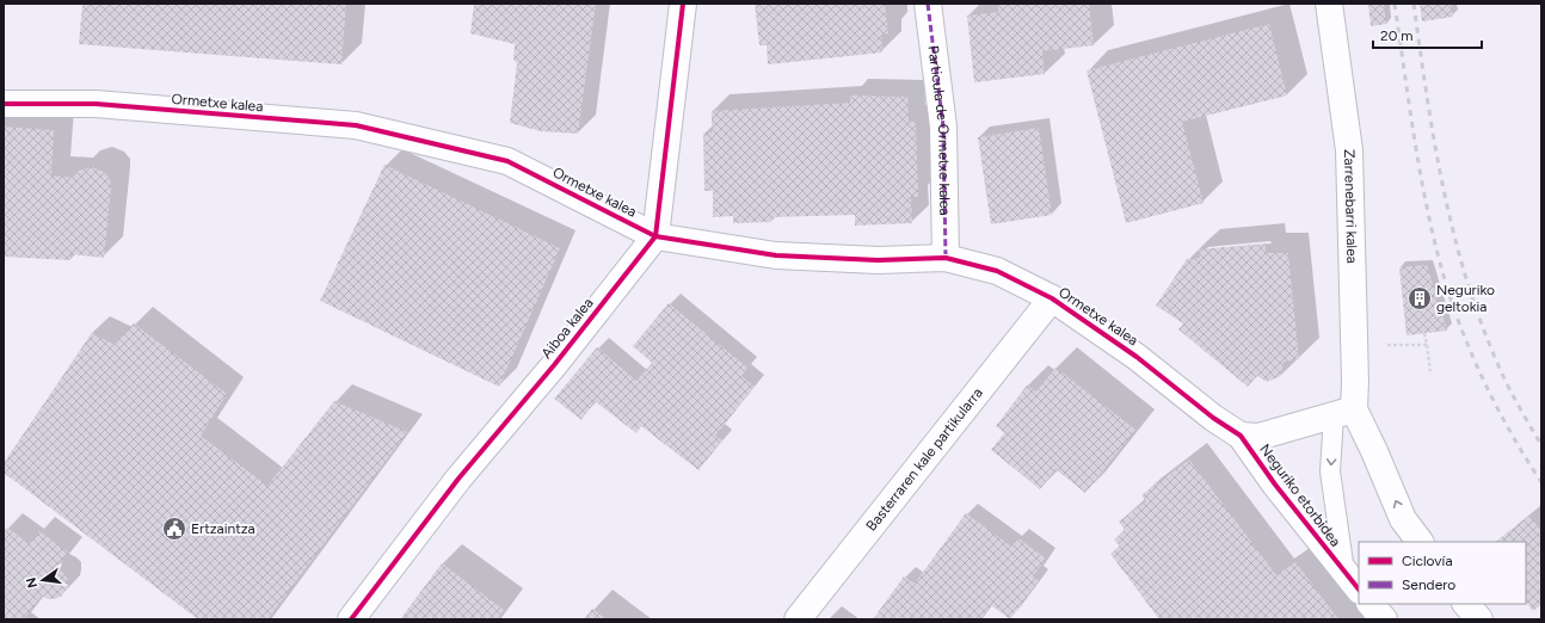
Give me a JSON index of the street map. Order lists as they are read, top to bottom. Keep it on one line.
{"streets":{"street":["Ormetxe kalea","Particula de Ormetxe kalea","Zarrenebarri kalea","Aiboa kalea","Basterraren kale partikularra","Neguriko etorbidea"]},"crossings":[["Ormetxe kalea","Particula de Ormetxe kalea"],["Ormetxe kalea","Aiboa kalea"],["Ormetxe kalea","Basterraren kale partikularra"],["Ormetxe kalea","Neguriko etorbidea"]],"places":{"building":["Neguriko geltokia"],"public building":["Ertzaintza"]},"legend":["Ciclovía","Sendero"],"scale_bar":"20 m","north":"left"}
